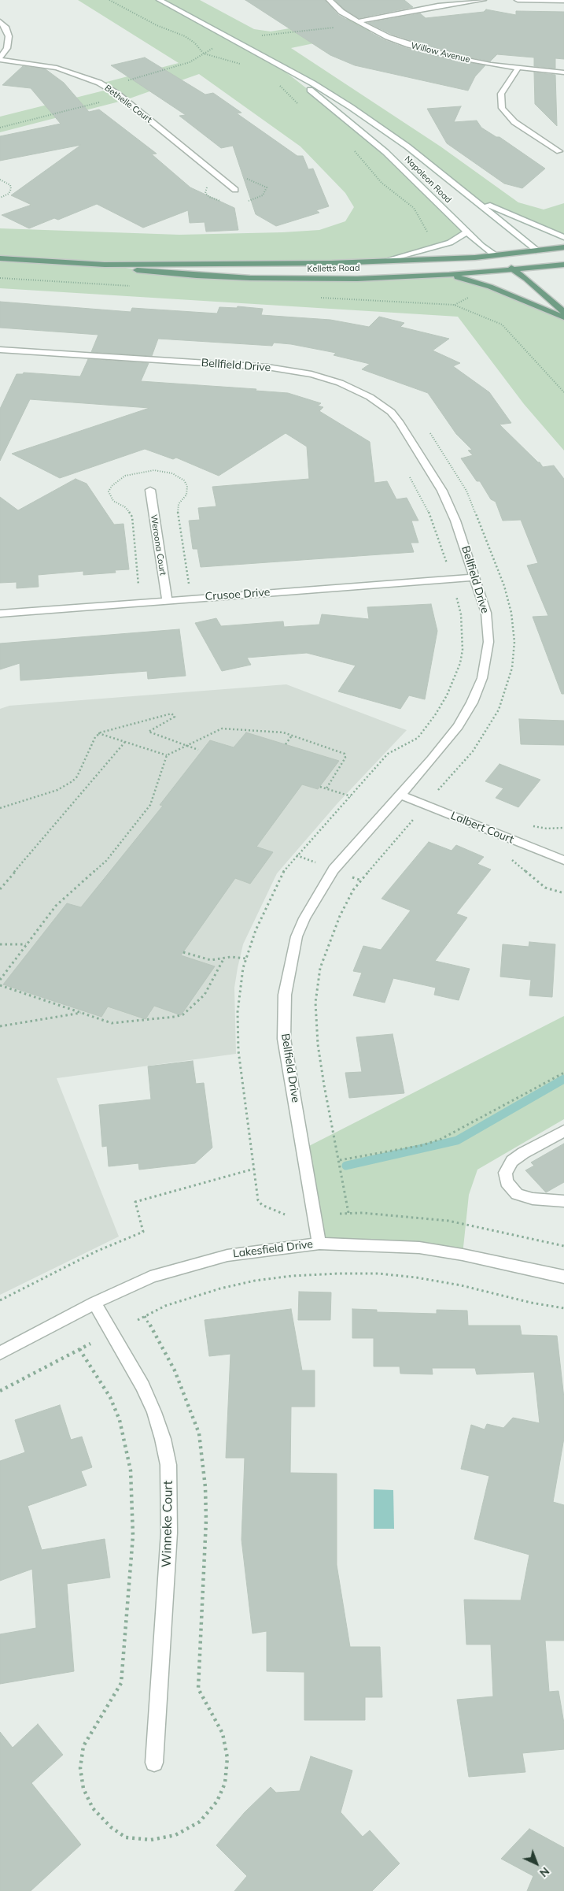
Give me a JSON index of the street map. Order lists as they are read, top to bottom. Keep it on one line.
{"streets":{"main road":["Napoleon Road","Kelletts Road"],"street":["Willow Avenue","Bethelle Court","Bellfield Drive","Weroona Court","Crusoe Drive","Lalbert Court","Lakesfield Drive","Winneke Court"]},"crossings":[["Napoleon Road","Kelletts Road"],["Bellfield Drive","Crusoe Drive"],["Bellfield Drive","Lalbert Court"],["Bellfield Drive","Lakesfield Drive"],["Weroona Court","Crusoe Drive"],["Lakesfield Drive","Winneke Court"]],"north":"bottom right"}
